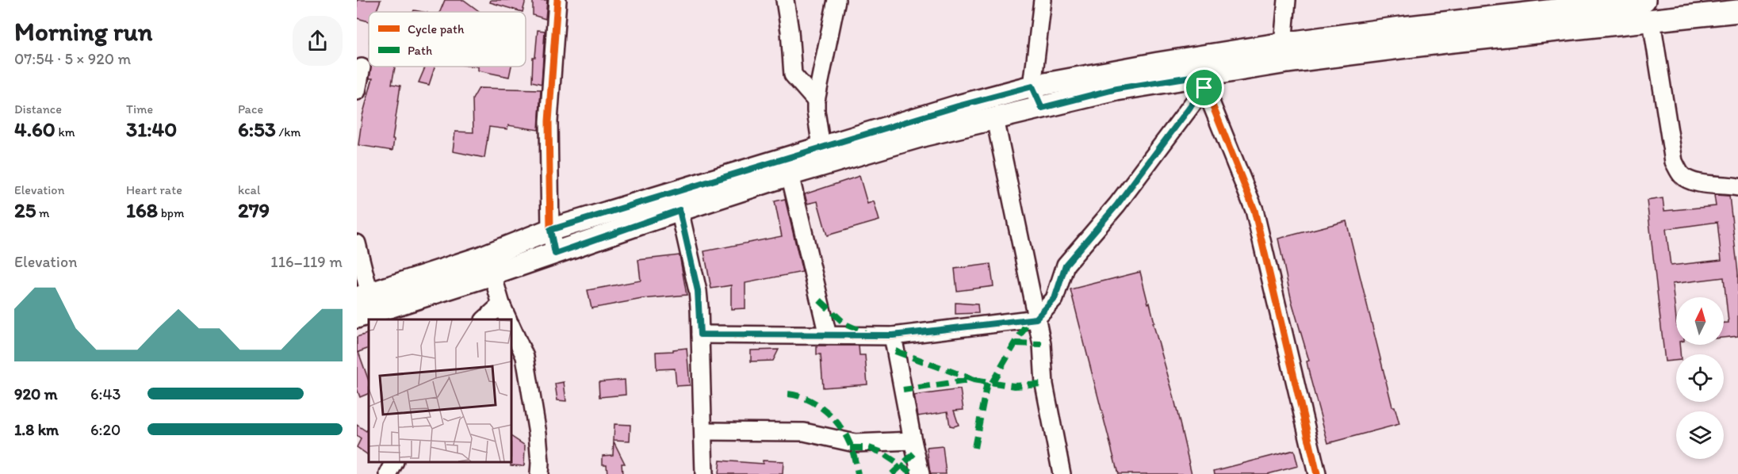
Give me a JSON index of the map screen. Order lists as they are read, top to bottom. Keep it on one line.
{"legend":["Cycle path","Path"],"north":"top","page":{"heading":["Morning run","07:54 · 5 × 920 m"],"stats":[["Distance","4.60 km"],["Time","31:40"],["Pace","6:53 /km"],["Elevation","25 m"],["Heart rate","168 bpm"],["kcal","279"]],"chart":["Elevation","116–119 m"],"list":[{"name":"920 m","note":"6:43"},{"name":"1.8 km","note":"6:20"}]}}
